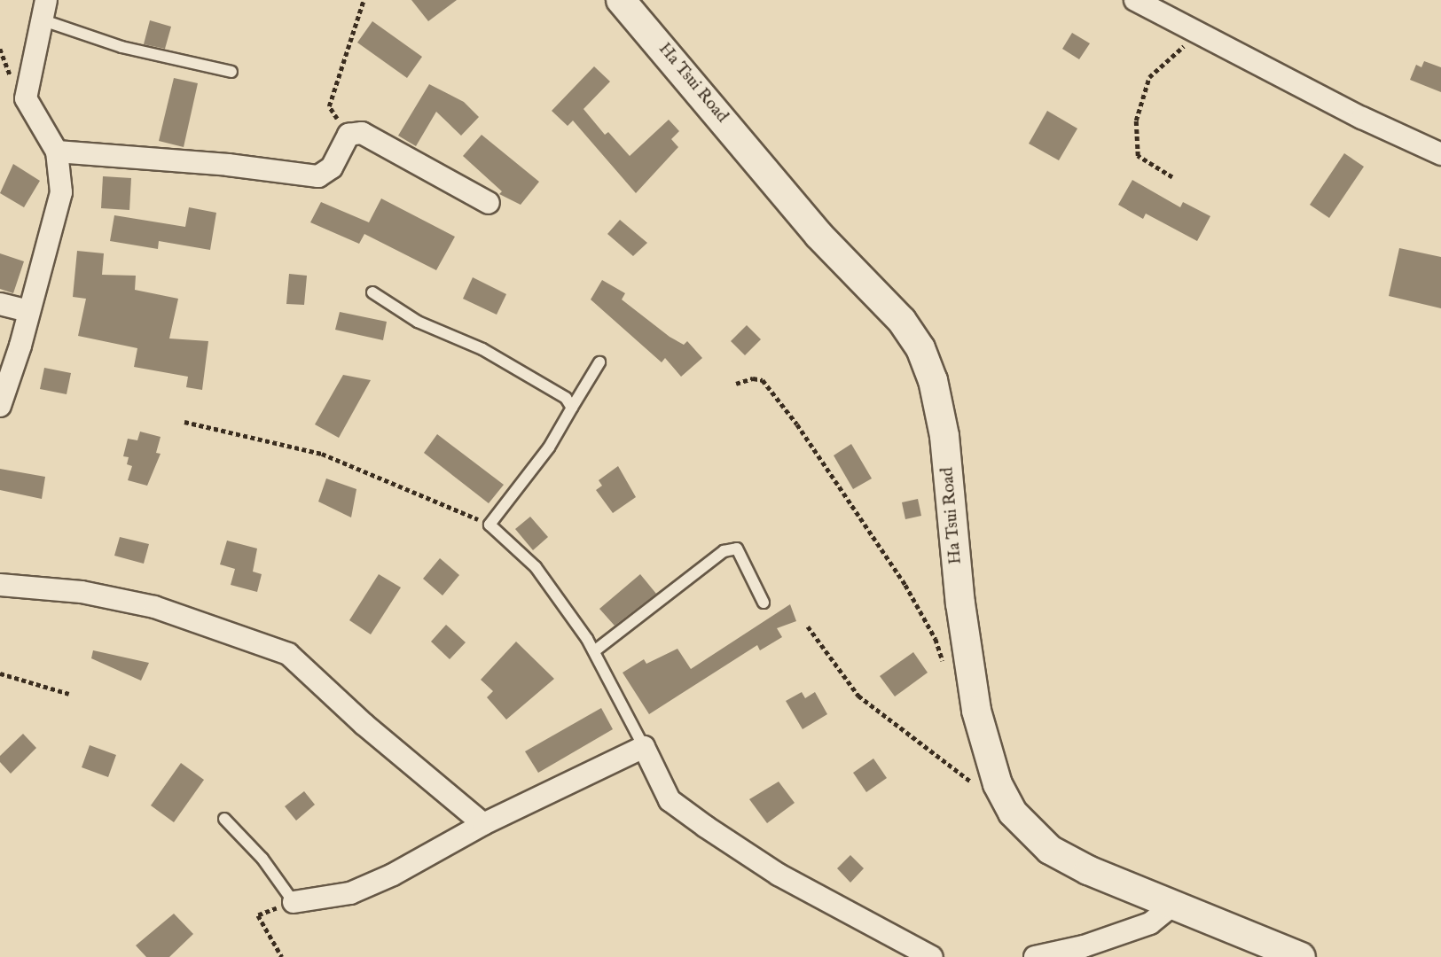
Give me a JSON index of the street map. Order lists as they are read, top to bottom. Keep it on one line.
{"streets":{"street":["Ha Tsui Road"]}}
